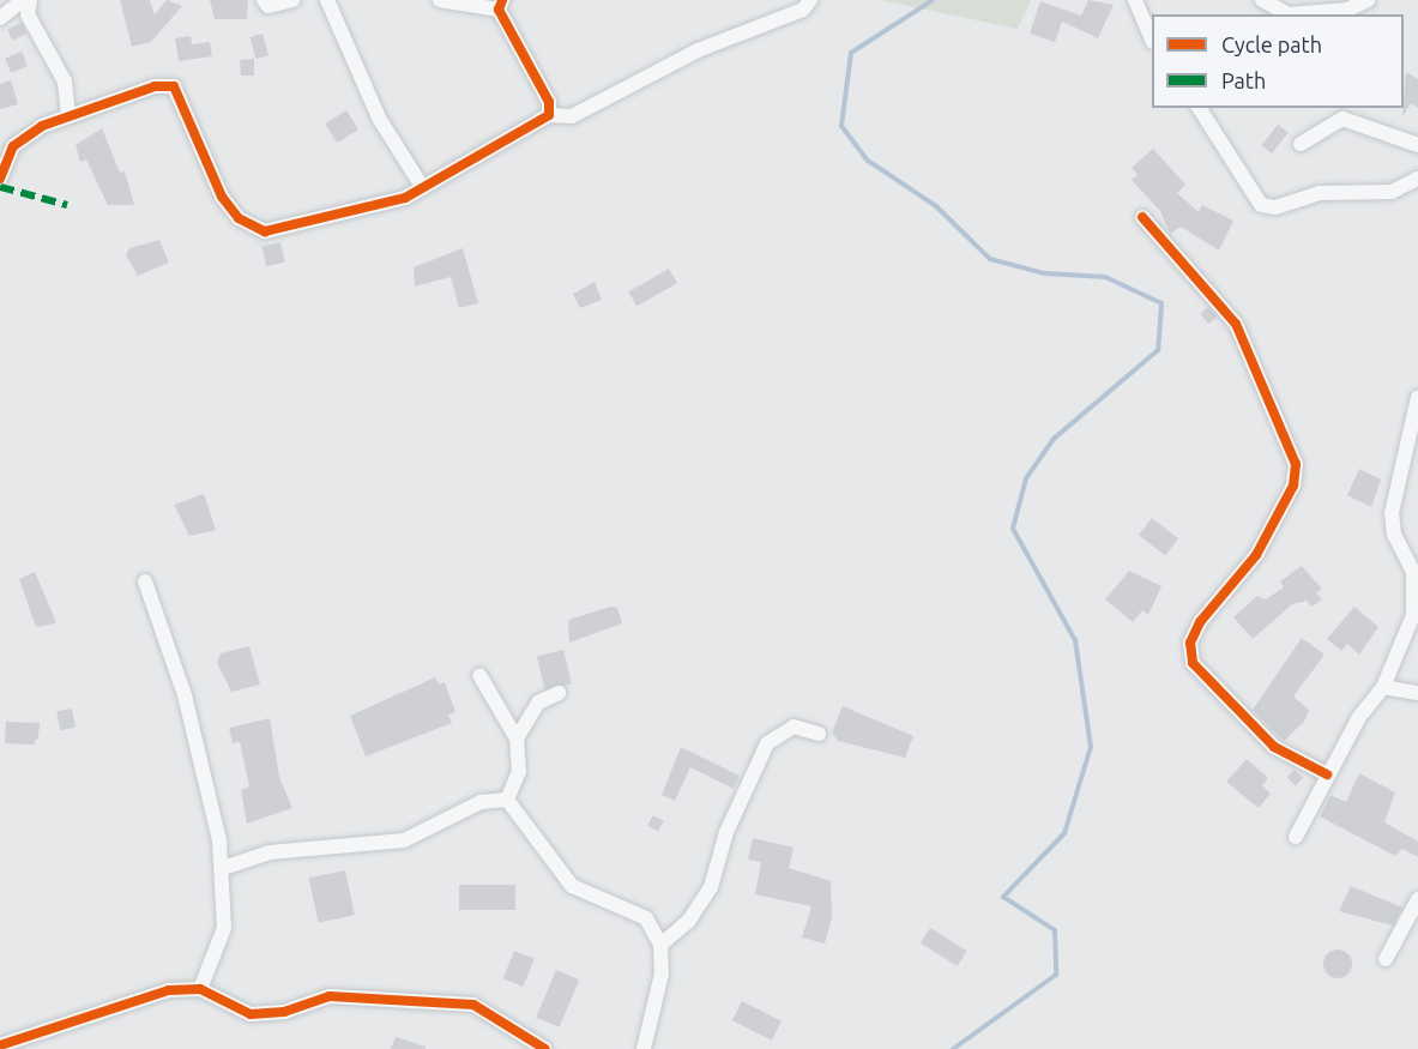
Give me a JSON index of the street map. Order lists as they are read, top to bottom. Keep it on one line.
{"legend":["Cycle path","Path"]}
